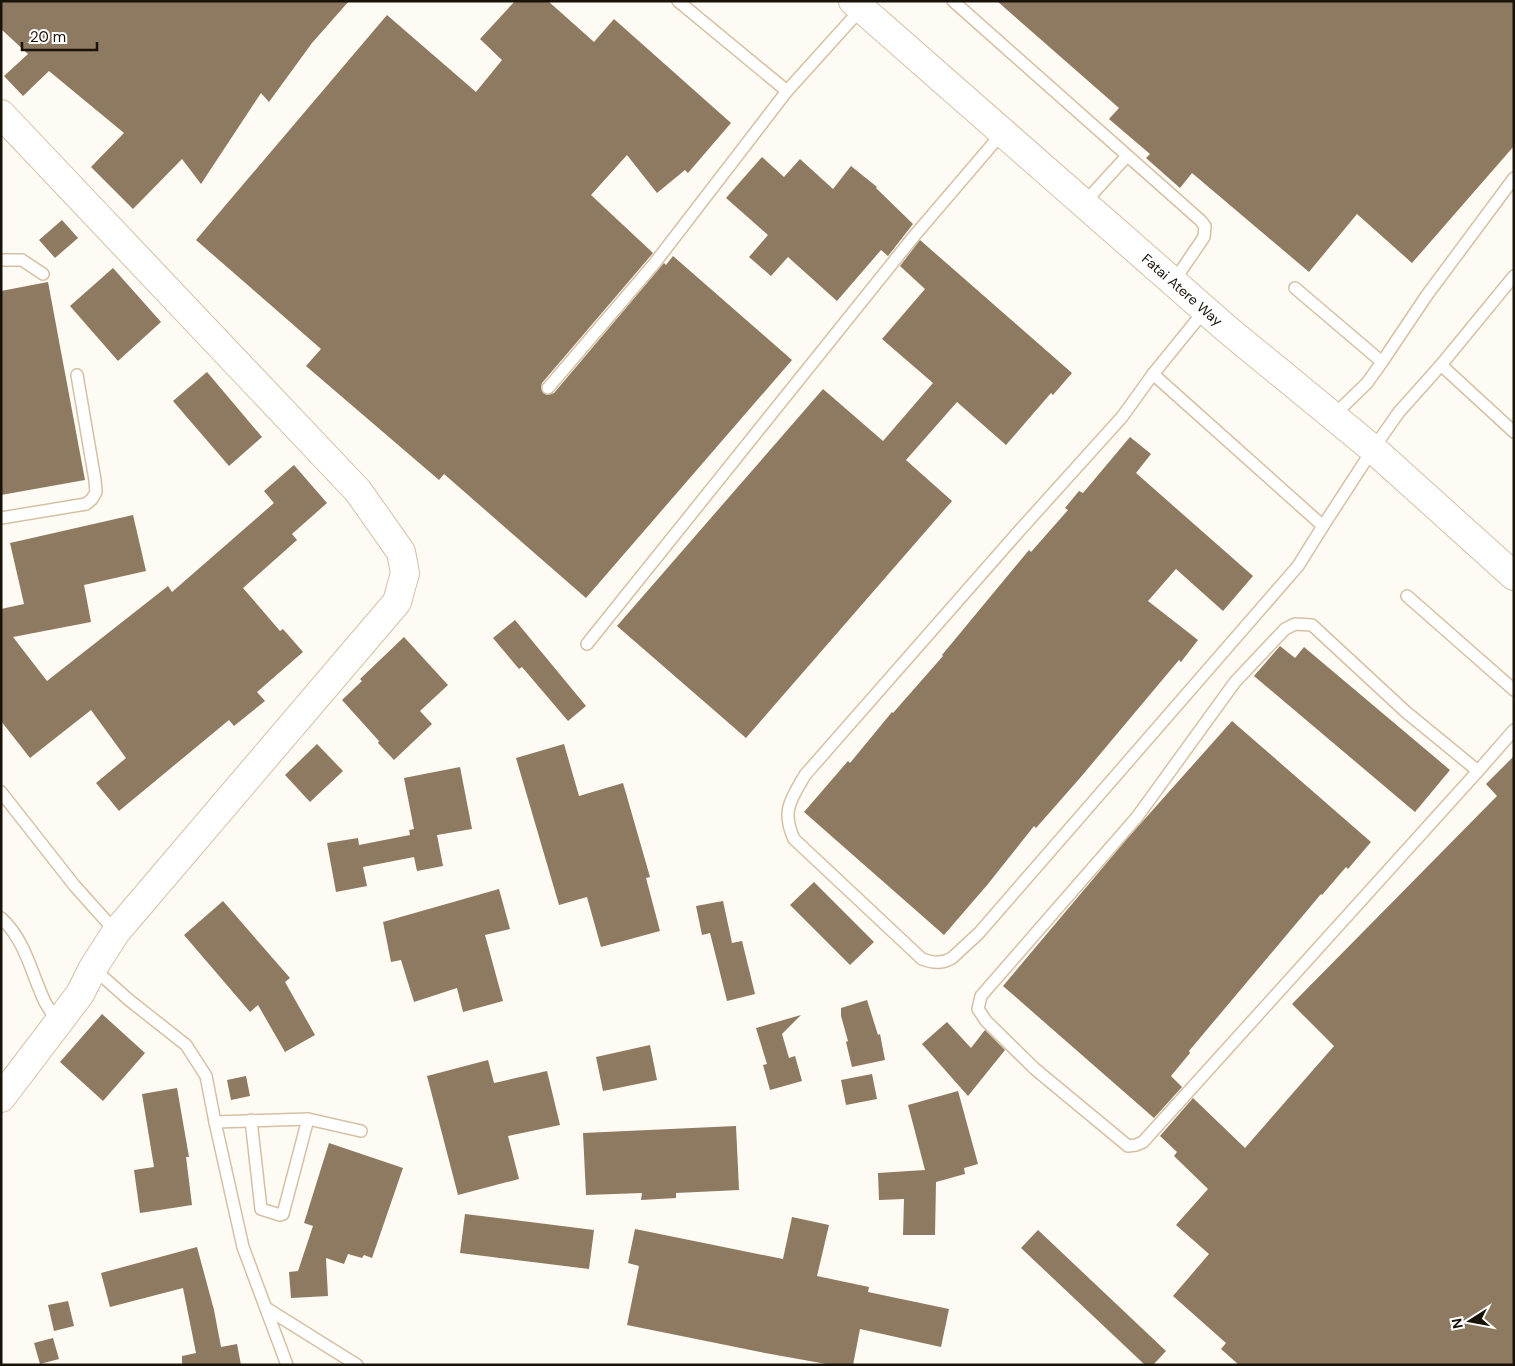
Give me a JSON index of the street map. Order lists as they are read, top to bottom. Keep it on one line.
{"streets":{"street":["Fatai Atere Way"]},"scale_bar":"20 m","north":"left"}
